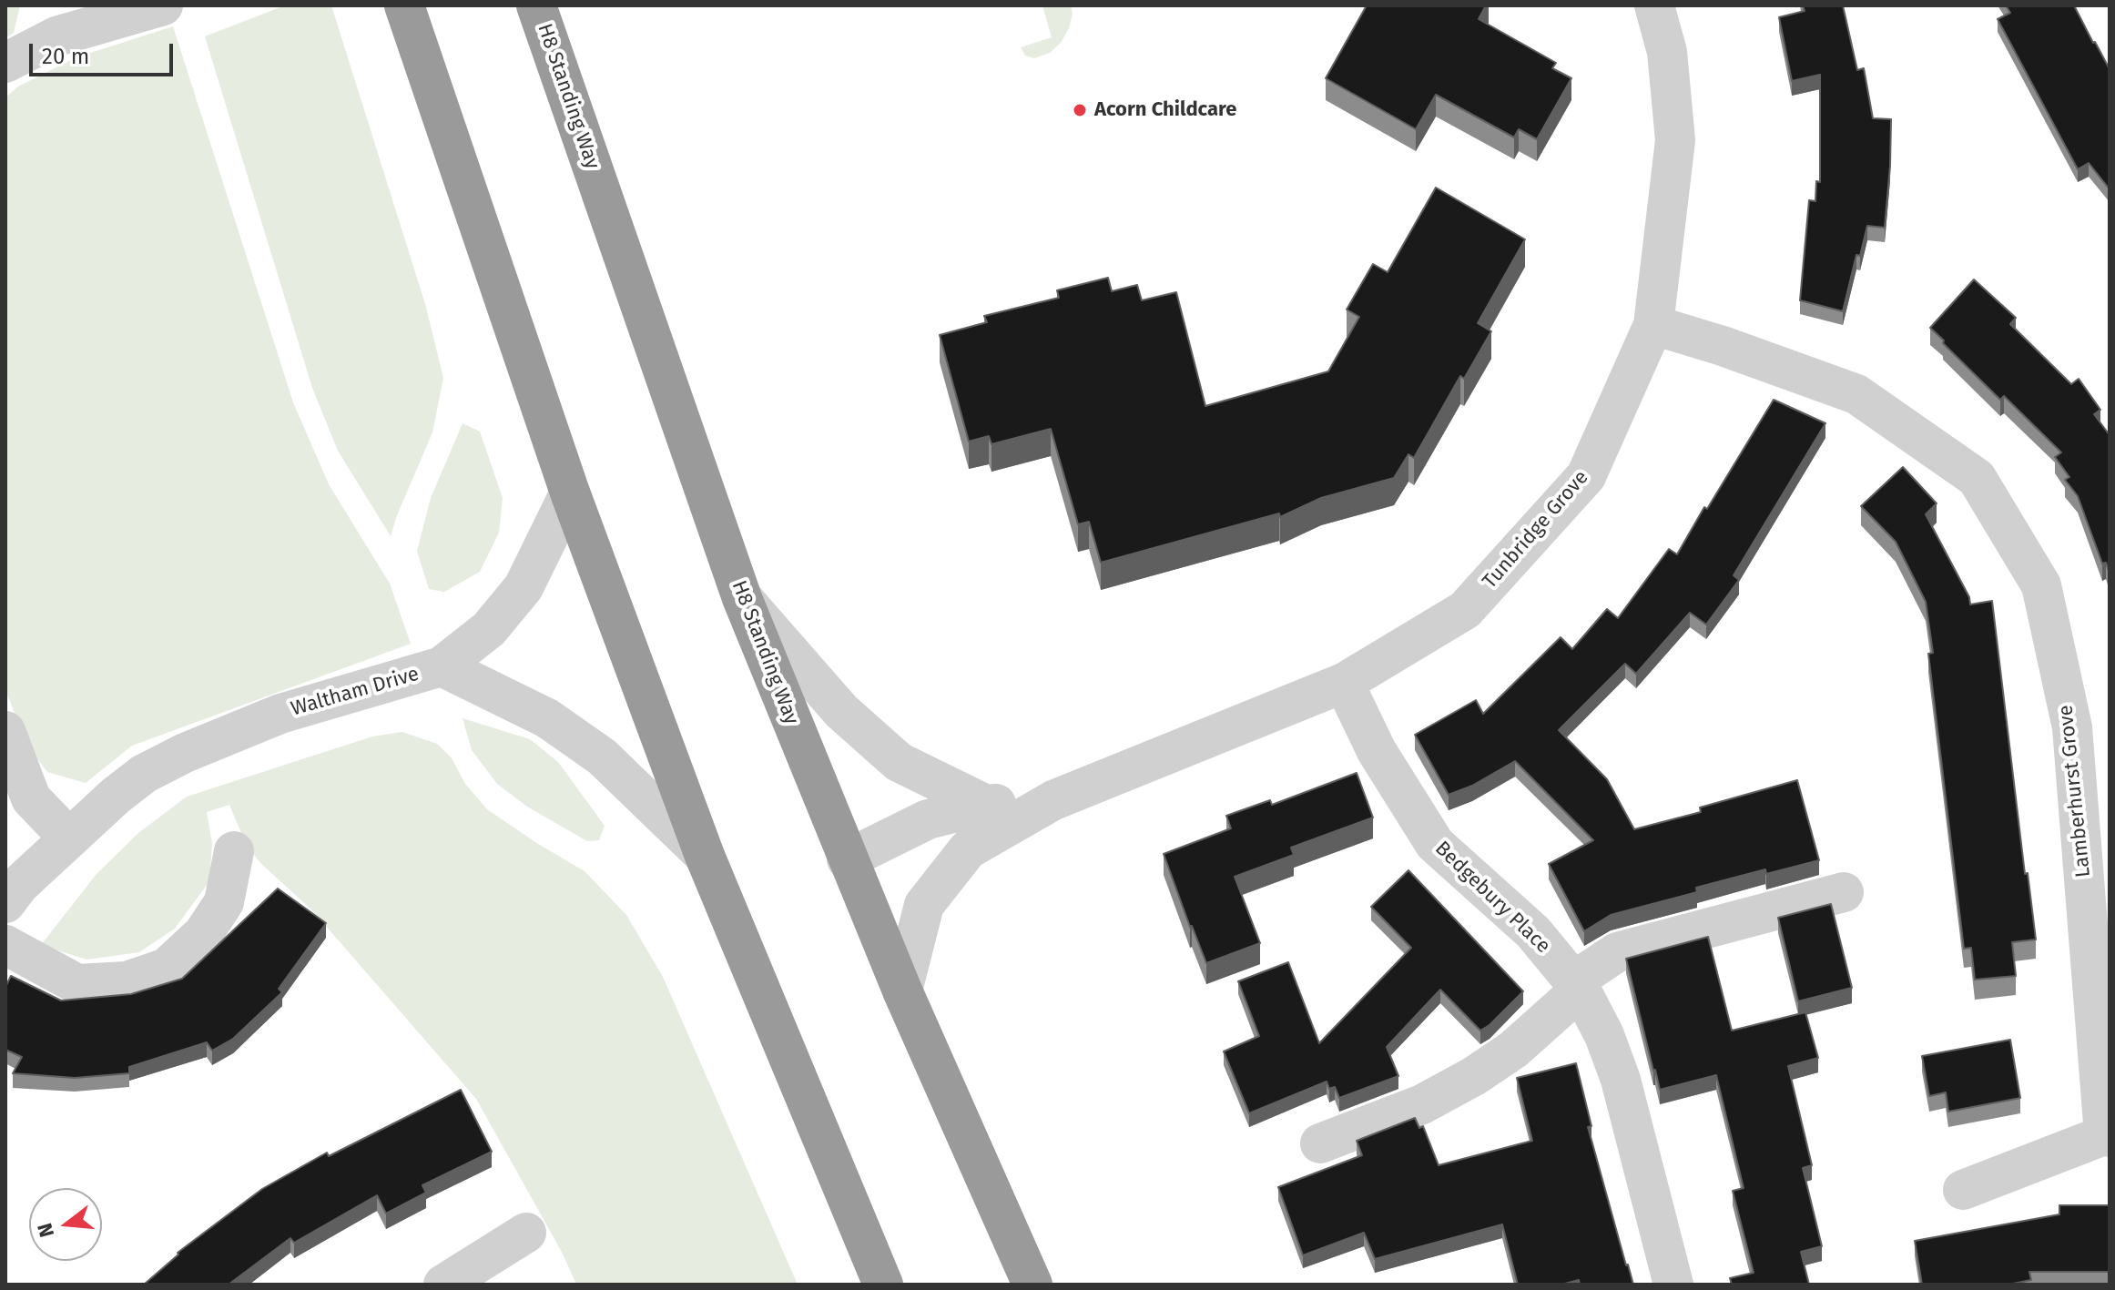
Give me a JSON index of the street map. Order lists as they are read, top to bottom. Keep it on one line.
{"streets":{"highway":["H8 Standing Way"],"street":["Tunbridge Grove","Waltham Drive","Lamberhurst Grove","Bedgebury Place"]},"crossings":[["H8 Standing Way","Tunbridge Grove"],["Tunbridge Grove","Lamberhurst Grove"],["Tunbridge Grove","Bedgebury Place"]],"places":["Acorn Childcare"],"scale_bar":"20 m","north":"left"}
